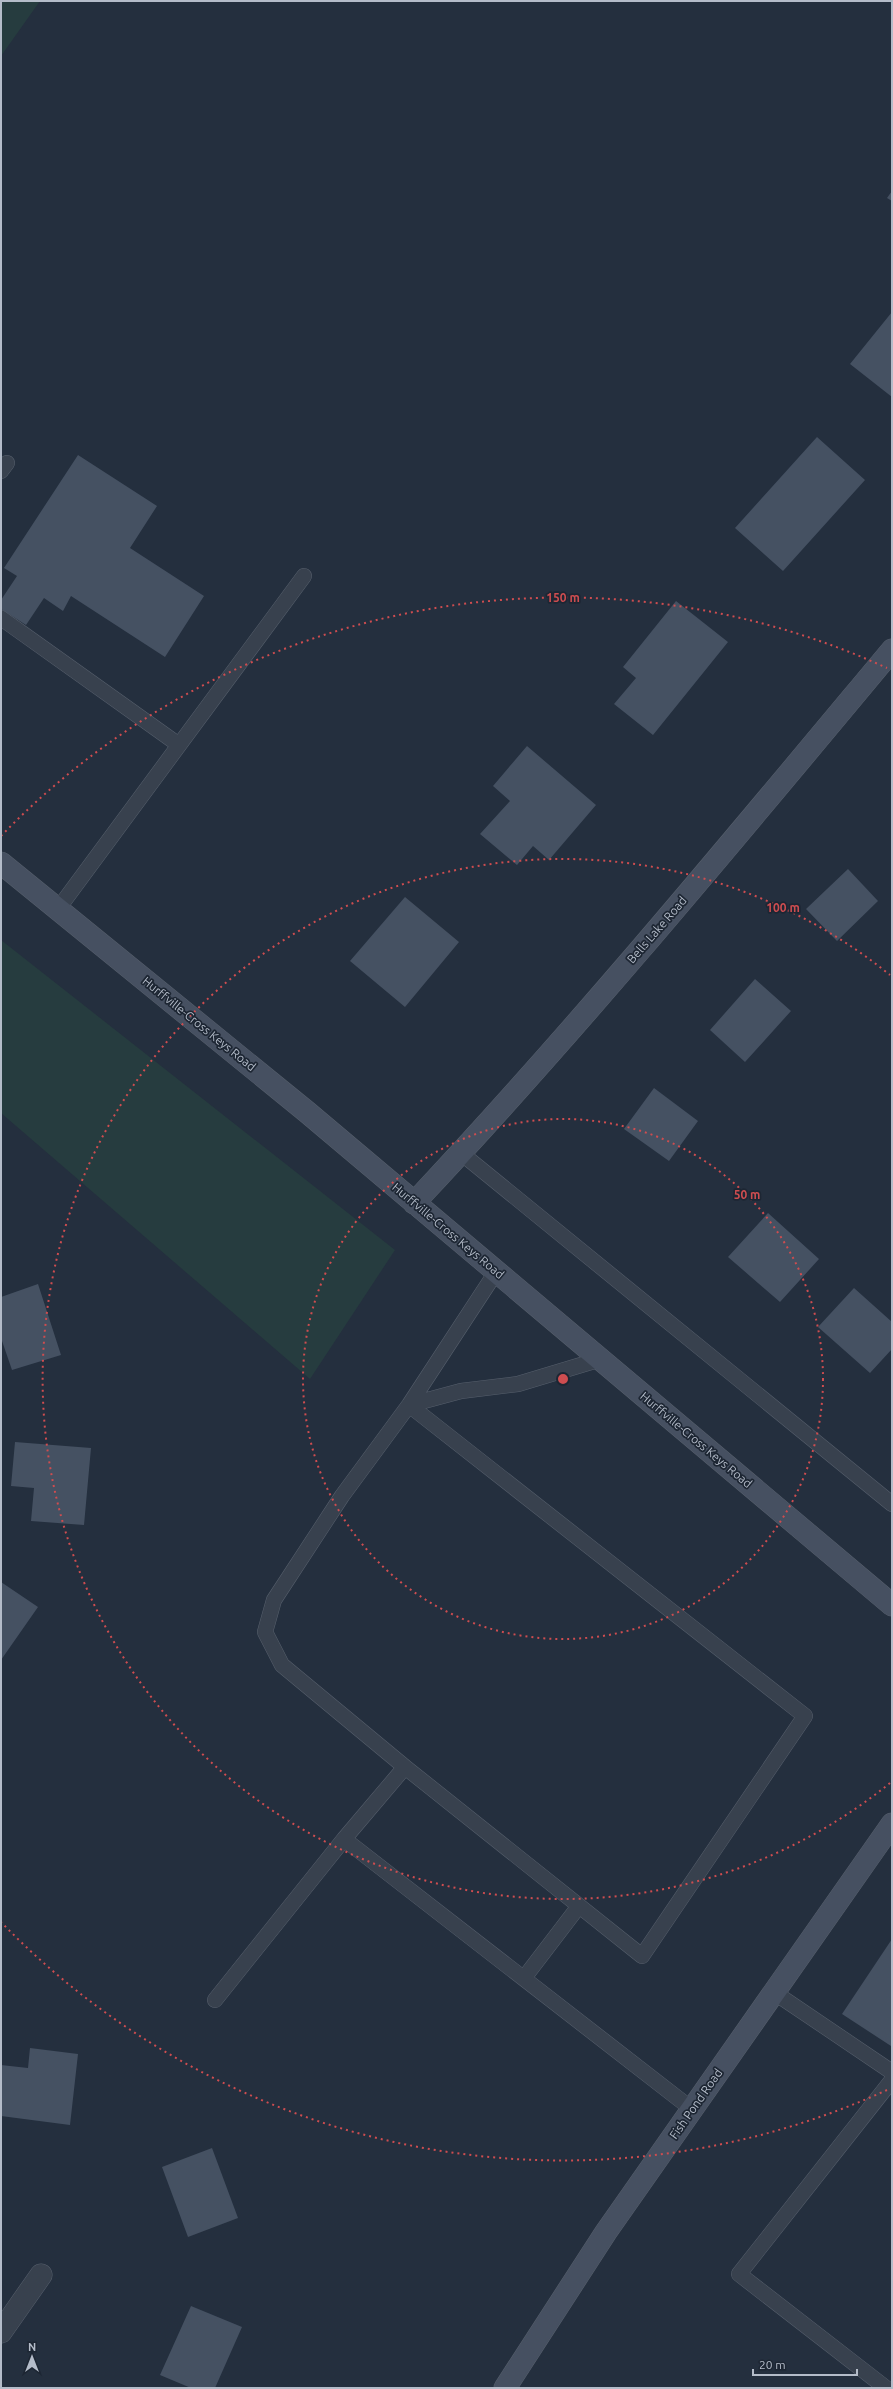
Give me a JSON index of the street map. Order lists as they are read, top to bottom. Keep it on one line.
{"streets":{"street":["Bells Lake Road","Hurffville-Cross Keys Road","Fish Pond Road"]},"crossings":[["Bells Lake Road","Hurffville-Cross Keys Road"]],"scale_bar":"20 m","north":"top","rings":["150 m","100 m","50 m"]}
